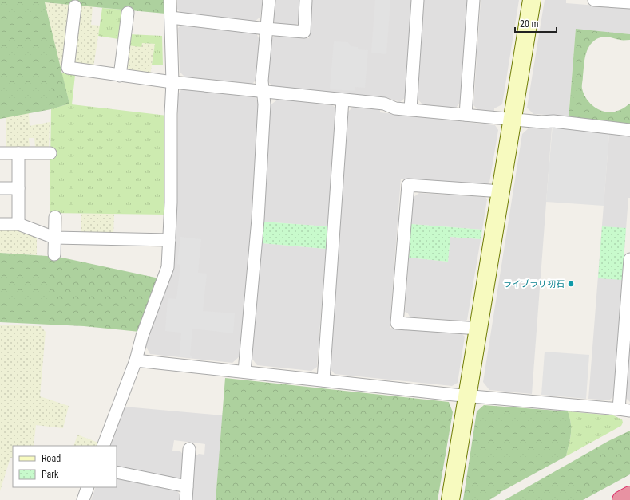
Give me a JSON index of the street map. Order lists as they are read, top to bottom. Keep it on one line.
{"places":["ライブラリ初石"],"legend":["Road","Park"],"scale_bar":"20 m"}
